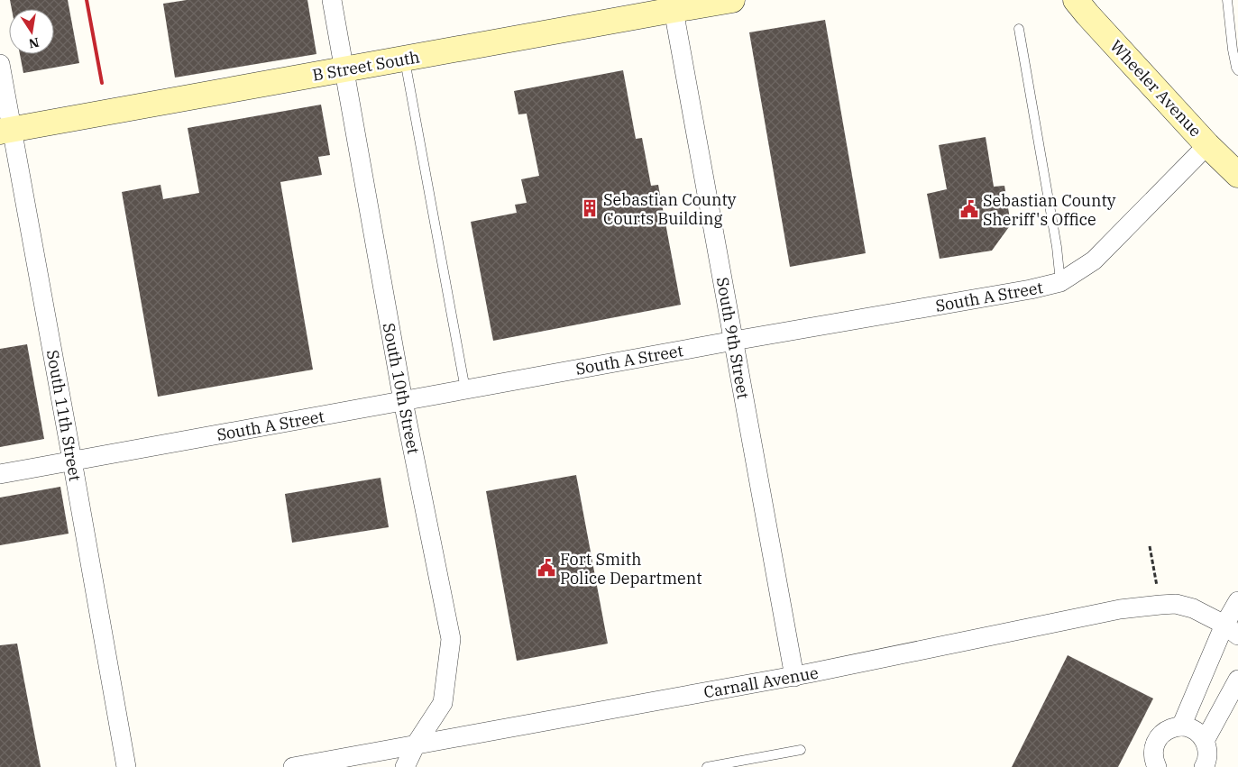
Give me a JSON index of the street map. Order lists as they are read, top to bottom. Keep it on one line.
{"streets":{"street":["B Street South","Wheeler Avenue","South A Street","South 9th Street","South 10th Street","South 11th Street","Carnall Avenue"]},"crossings":[["B Street South","South 9th Street"],["B Street South","South 10th Street"],["B Street South","South 11th Street"],["Wheeler Avenue","South A Street"],["South A Street","South 9th Street"],["South A Street","South 10th Street"],["South A Street","South 11th Street"],["South 9th Street","Carnall Avenue"],["South 10th Street","Carnall Avenue"]],"places":{"building":["Sebastian County Courts Building"],"public building":["Sebastian County Sheriff's Office","Fort Smith Police Department"]},"north":"bottom"}
